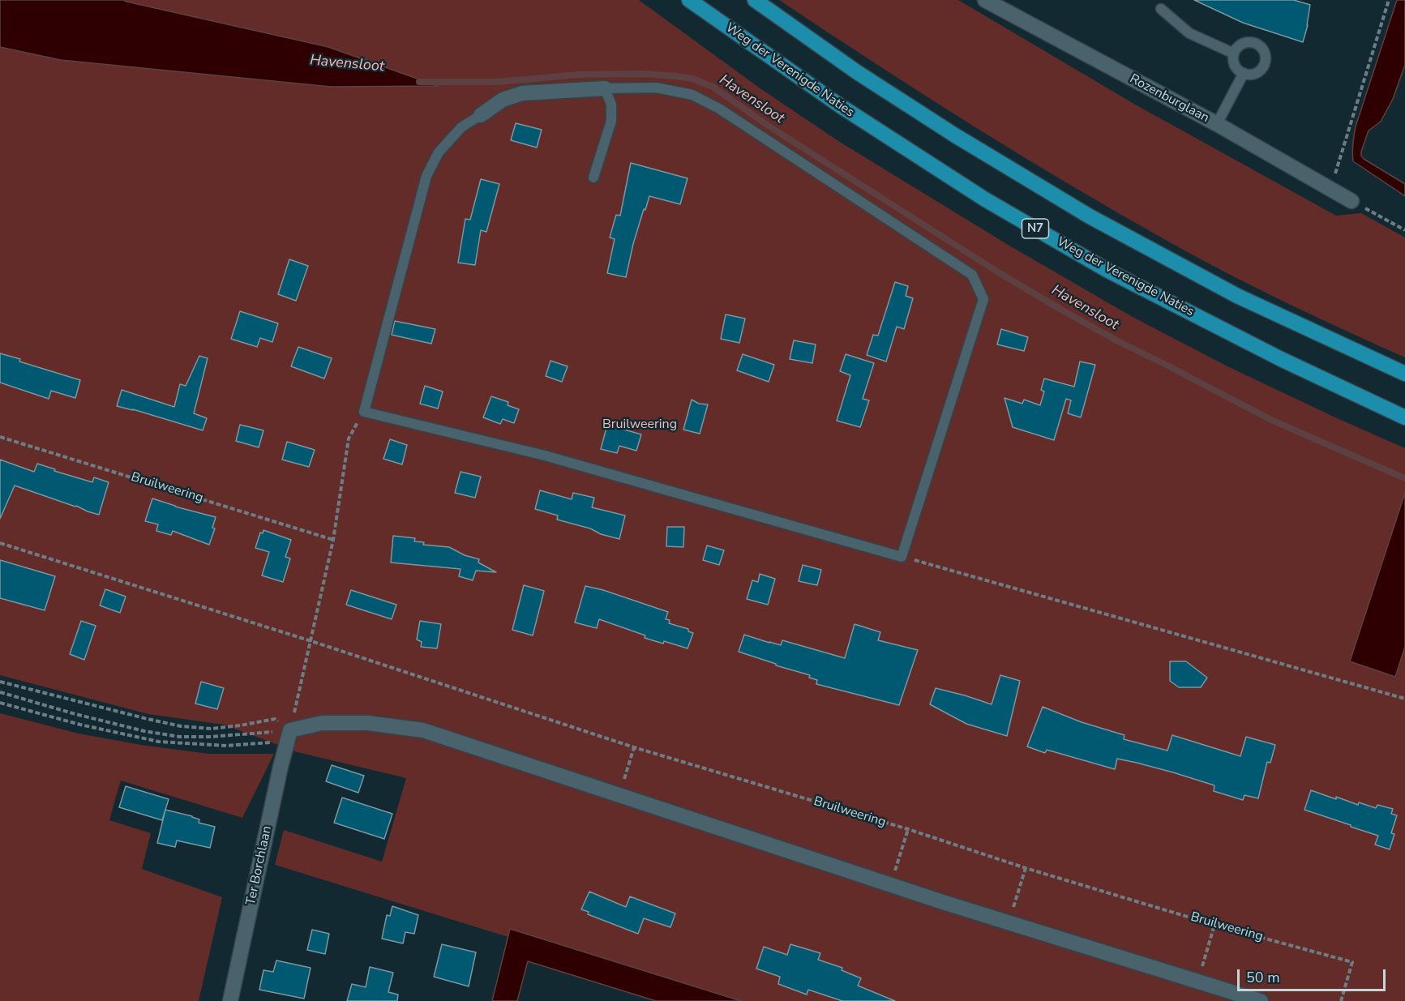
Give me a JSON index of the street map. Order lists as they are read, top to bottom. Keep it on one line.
{"streets":{"highway":["Weg der Verenigde Naties","N7"],"street":["Rozenburglaan","Ter Borchlaan"],"path":["Bruilweering"]},"water":["Havensloot"],"parks":["Bruilweering"],"scale_bar":"50 m"}
